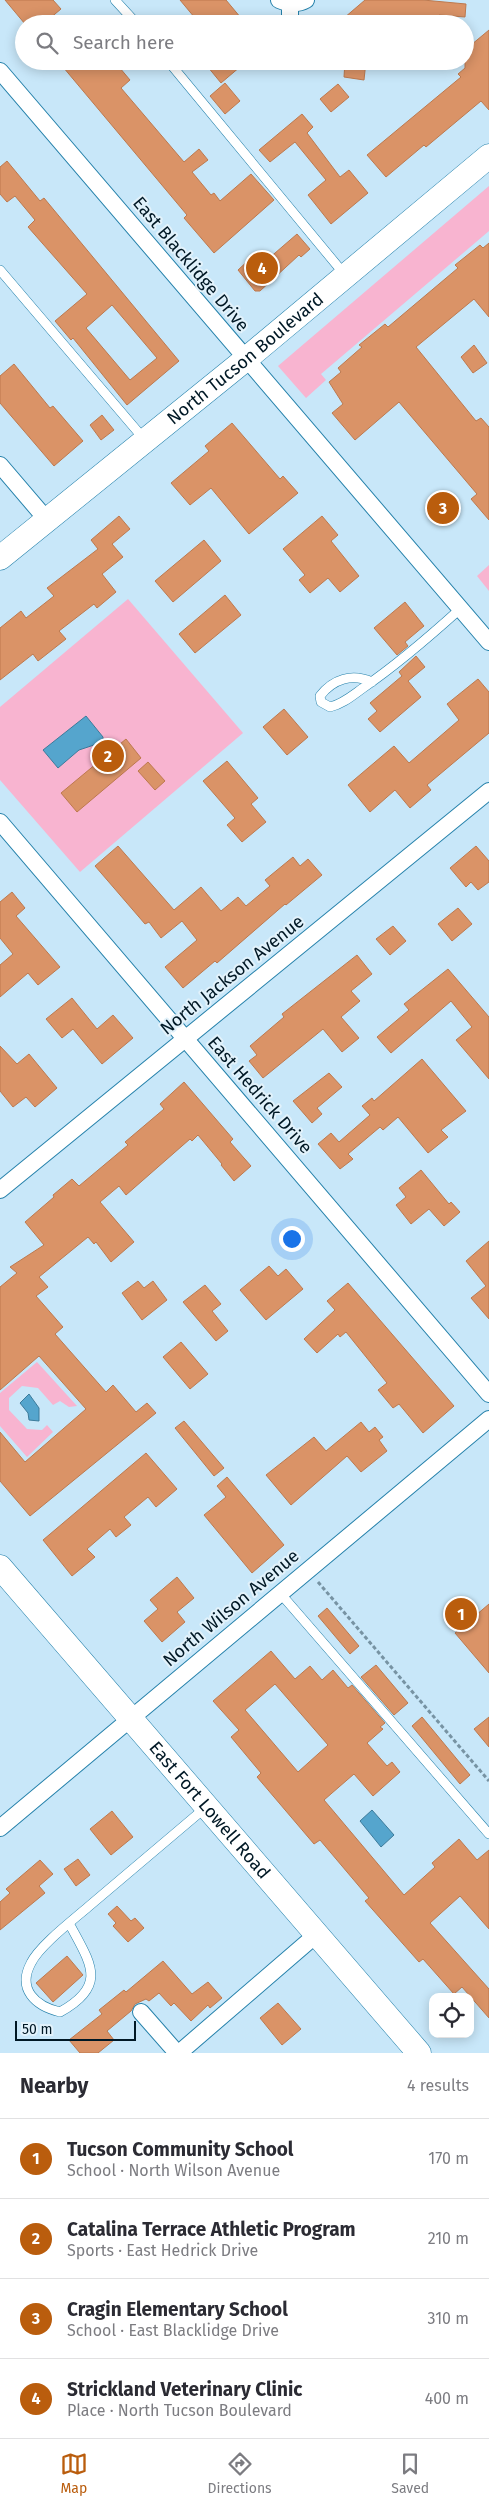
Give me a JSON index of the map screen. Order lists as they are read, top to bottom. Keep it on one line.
{"streets":{"main road":["North Tucson Boulevard","East Fort Lowell Road"],"street":["East Blacklidge Drive","North Jackson Avenue","East Hedrick Drive","North Wilson Avenue"]},"crossings":[["East Blacklidge Drive","North Tucson Boulevard"],["North Jackson Avenue","East Hedrick Drive"],["North Wilson Avenue","East Fort Lowell Road"]],"scale_bar":"50 m","page":{"search":"Search here","pins":["4","3","2","1"],"scale":"50 m","heading":["Nearby","4 results"],"list":[{"mark":"1","name":"Tucson Community School","note":"School · North Wilson Avenue","value":"170 m"},{"mark":"2","name":"Catalina Terrace Athletic Program","note":"Sports · East Hedrick Drive","value":"210 m"},{"mark":"3","name":"Cragin Elementary School","note":"School · East Blacklidge Drive","value":"310 m"},{"mark":"4","name":"Strickland Veterinary Clinic","note":"Place · North Tucson Boulevard","value":"400 m"}],"nav":["Map","Directions","Saved"]}}
